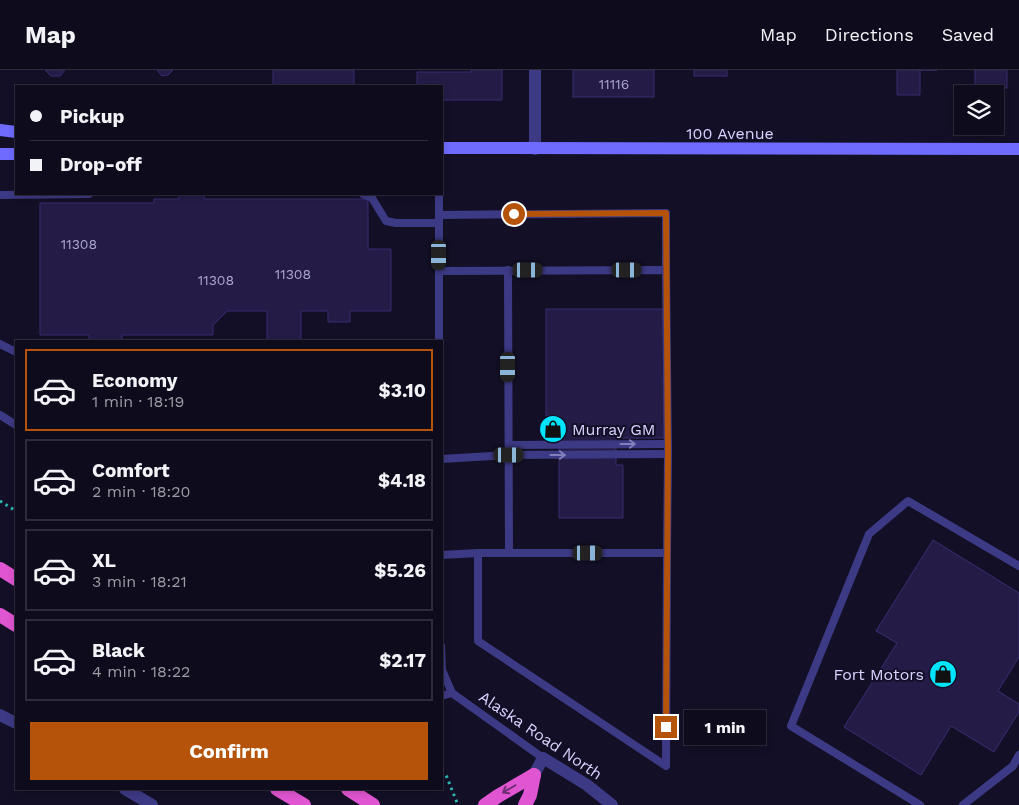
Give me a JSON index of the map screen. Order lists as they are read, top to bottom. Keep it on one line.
{"streets":{"main road":["100 Avenue"],"street":["Alaska Road North"]},"places":{"shop":["Murray GM","Fort Motors"]},"house_numbers":["11116","11308","11308","11308"],"page":{"header":"Map","nav":["Map","Directions","Saved"],"banner":["Pickup","Drop-off"],"list":[{"name":"Economy","note":"1 min · 18:19","value":"$3.10"},{"name":"Comfort","note":"2 min · 18:20","value":"$4.18"},{"name":"XL","note":"3 min · 18:21","value":"$5.26"},{"name":"Black","note":"4 min · 18:22","value":"$2.17"}],"bubble":"1 min","buttons":"Confirm"}}
